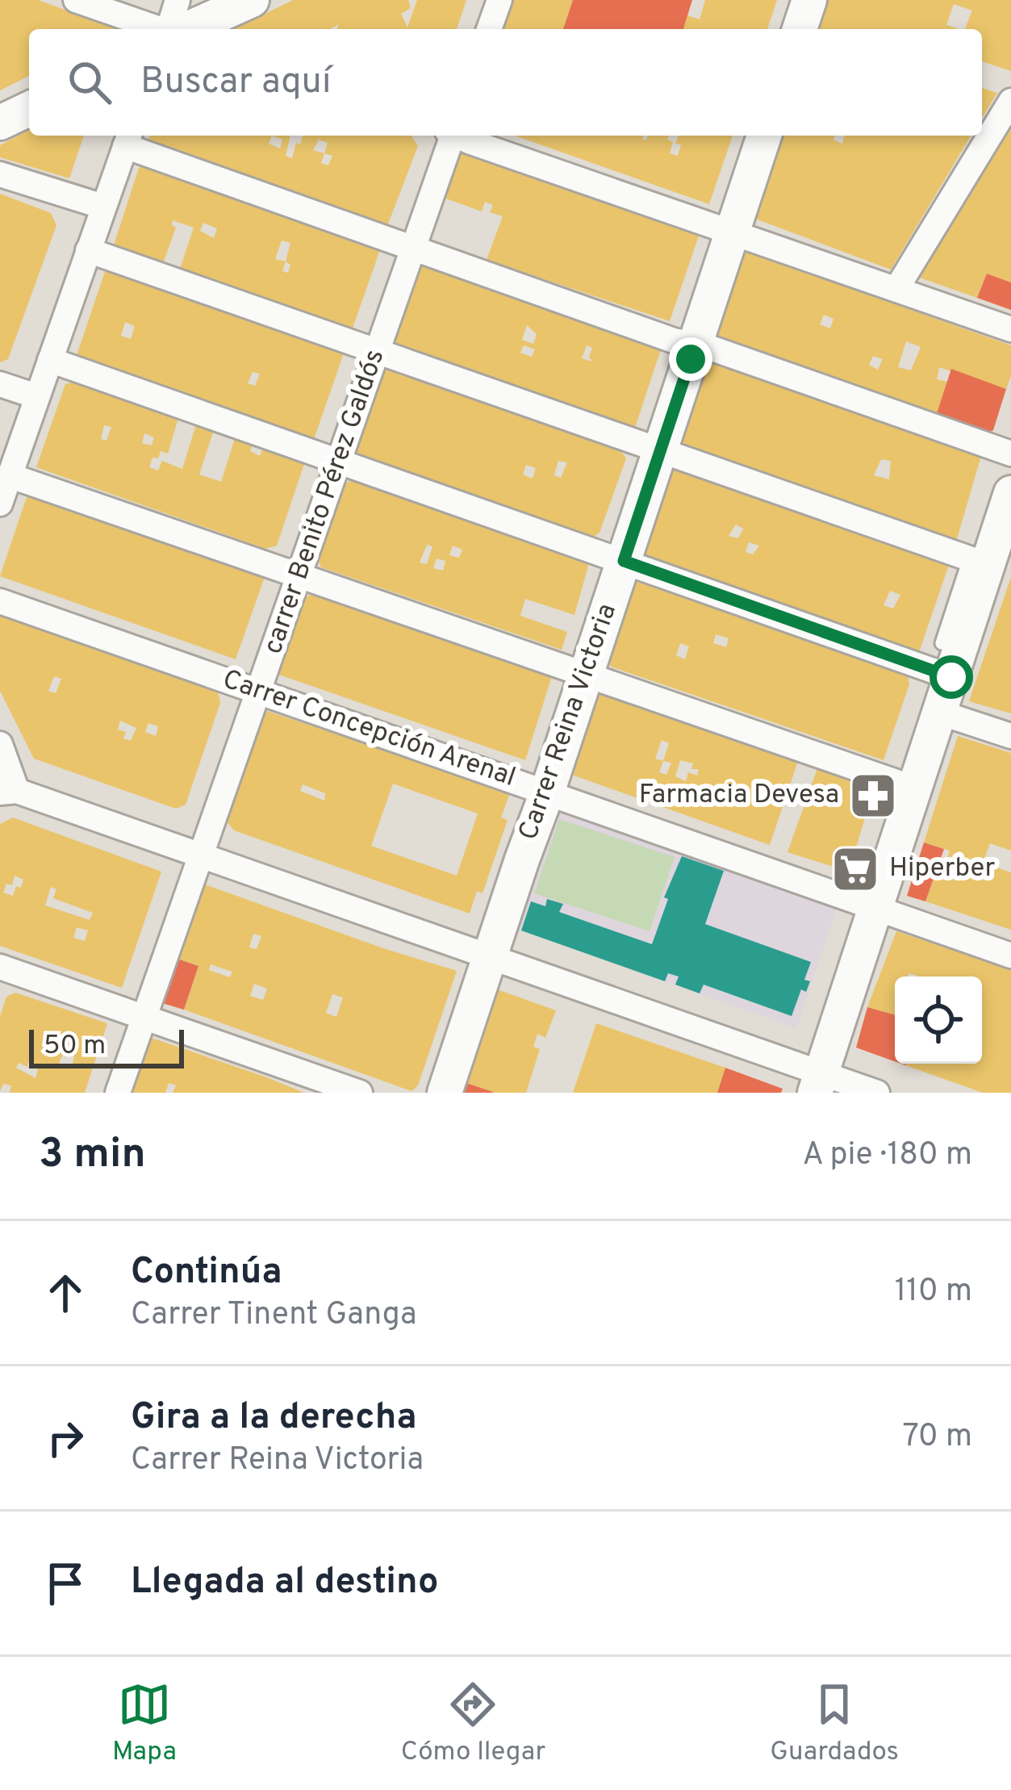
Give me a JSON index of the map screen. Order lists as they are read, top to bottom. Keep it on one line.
{"streets":{"main road":["Carrer Reina Victoria"],"street":["carrer Benito Pérez Galdós","Carrer Concepción Arenal"]},"crossings":[["carrer Benito Pérez Galdós","Carrer Concepción Arenal"],["Carrer Reina Victoria","Carrer Concepción Arenal"]],"places":{"pharmacy":["Farmacia Devesa"],"supermarket":["Hiperber"]},"scale_bar":"50 m","page":{"search":"Buscar aquí","scale":"50 m","heading":["3 min","A pie · 180 m"],"list":[["Continúa","Carrer Tinent Ganga","110 m"],["Gira a la derecha","Carrer Reina Victoria","70 m"],"Llegada al destino"],"nav":["Mapa","Cómo llegar","Guardados"]}}
